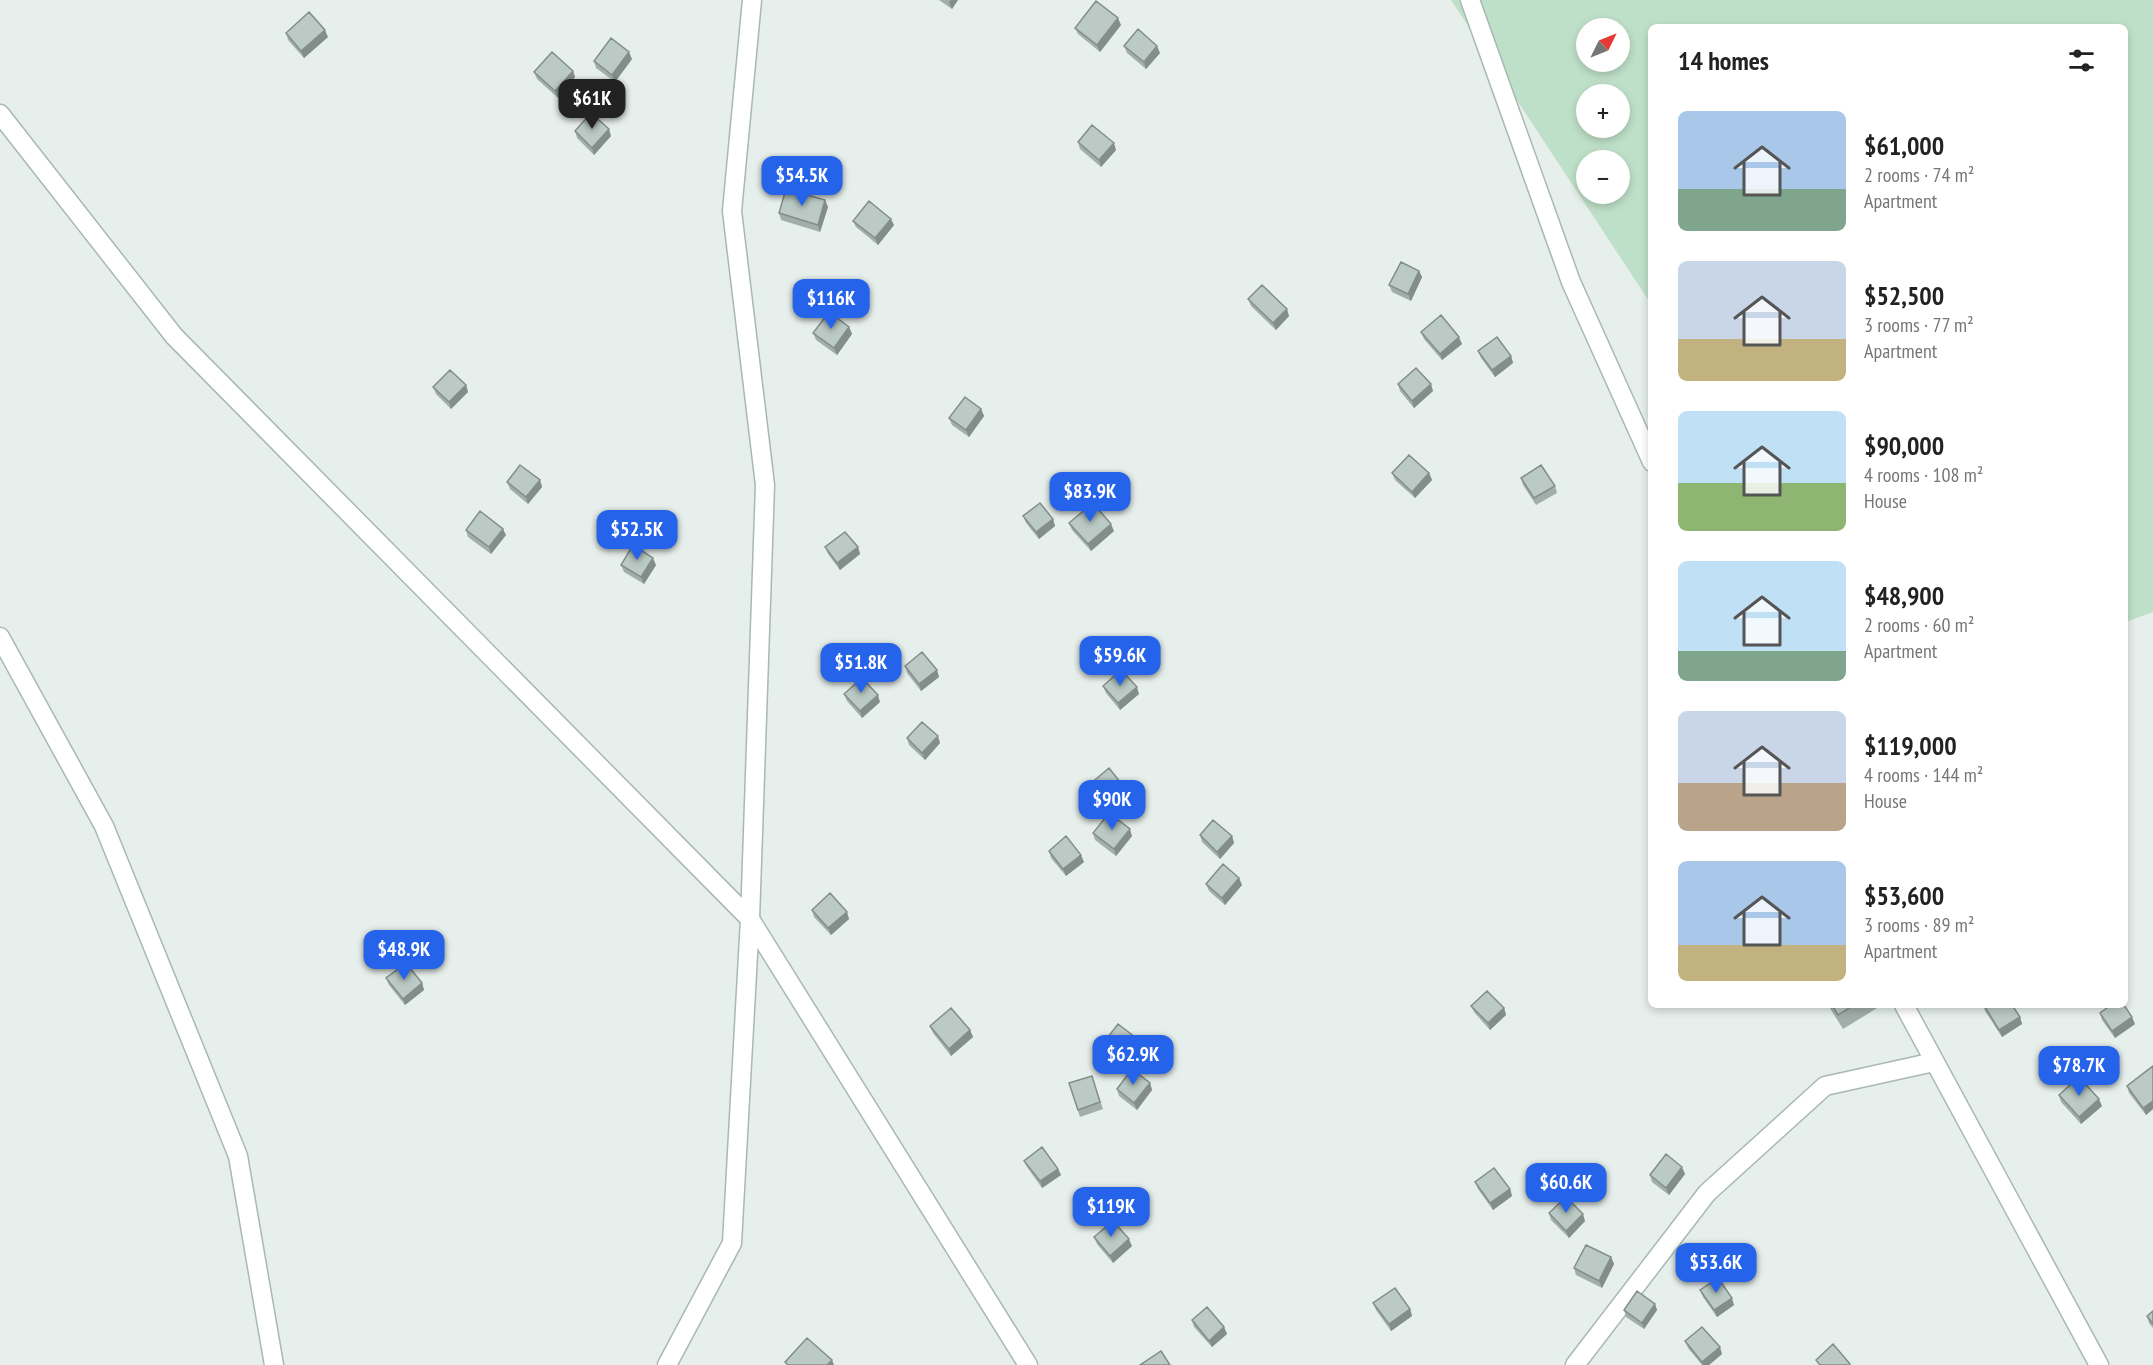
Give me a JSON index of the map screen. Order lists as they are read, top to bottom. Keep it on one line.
{"north":"top right","page":{"map_buttons":["+","−"],"heading":"14 homes","price":["$61K","$54.5K","$116K","$83.9K","$52.5K","$59.6K","$51.8K","$90K","$48.9K","$62.9K","$78.7K","$60.6K","$119K","$53.6K"],"list":[{"name":"$61,000","note":"2 rooms · 74 m² · Apartment"},{"name":"$52,500","note":"3 rooms · 77 m² · Apartment"},{"name":"$90,000","note":"4 rooms · 108 m² · House"},{"name":"$48,900","note":"2 rooms · 60 m² · Apartment"},{"name":"$119,000","note":"4 rooms · 144 m² · House"},{"name":"$53,600","note":"3 rooms · 89 m² · Apartment"}]}}
